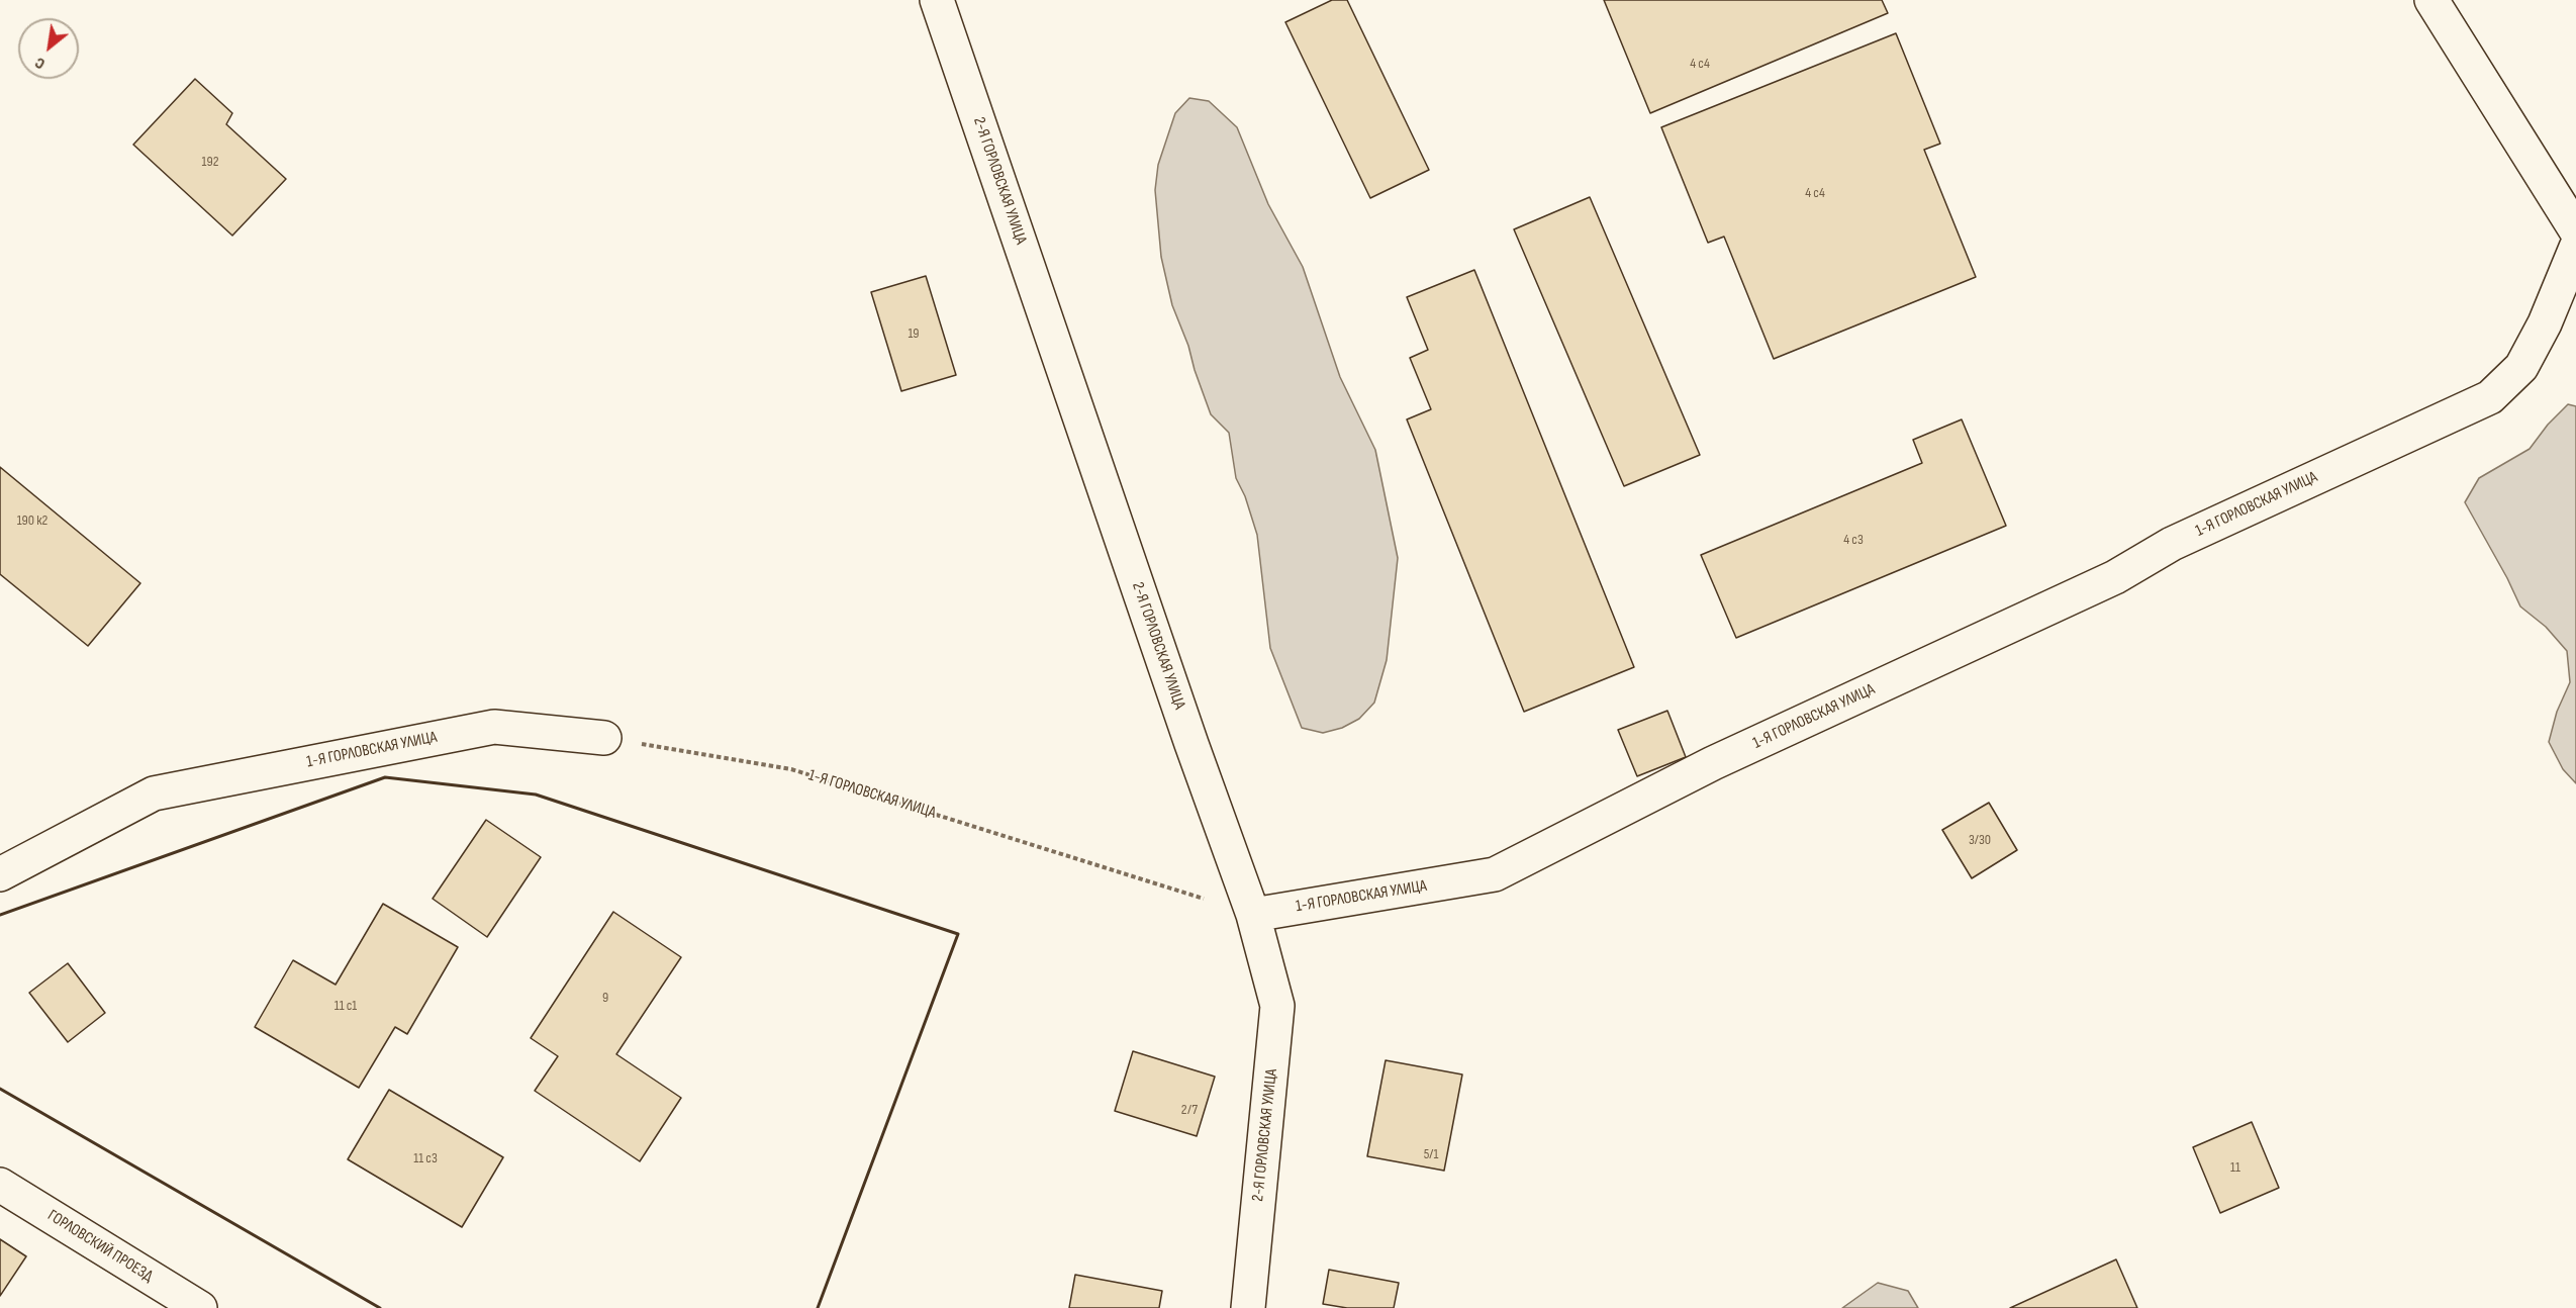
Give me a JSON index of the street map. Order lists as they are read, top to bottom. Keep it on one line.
{"streets":{"street":["2-Я ГОРЛОВСКАЯ УЛИЦА","1-Я ГОРЛОВСКАЯ УЛИЦА","ГОРЛОВСКИЙ ПРОЕЗД"]},"crossings":[["2-Я ГОРЛОВСКАЯ УЛИЦА","1-Я ГОРЛОВСКАЯ УЛИЦА"]],"house_numbers":["4 с4","192","4 с4","19","190 к2","4 с3","3/30","9","11 с1","2/7","5/1","11 с3","11"],"north":"bottom left"}
